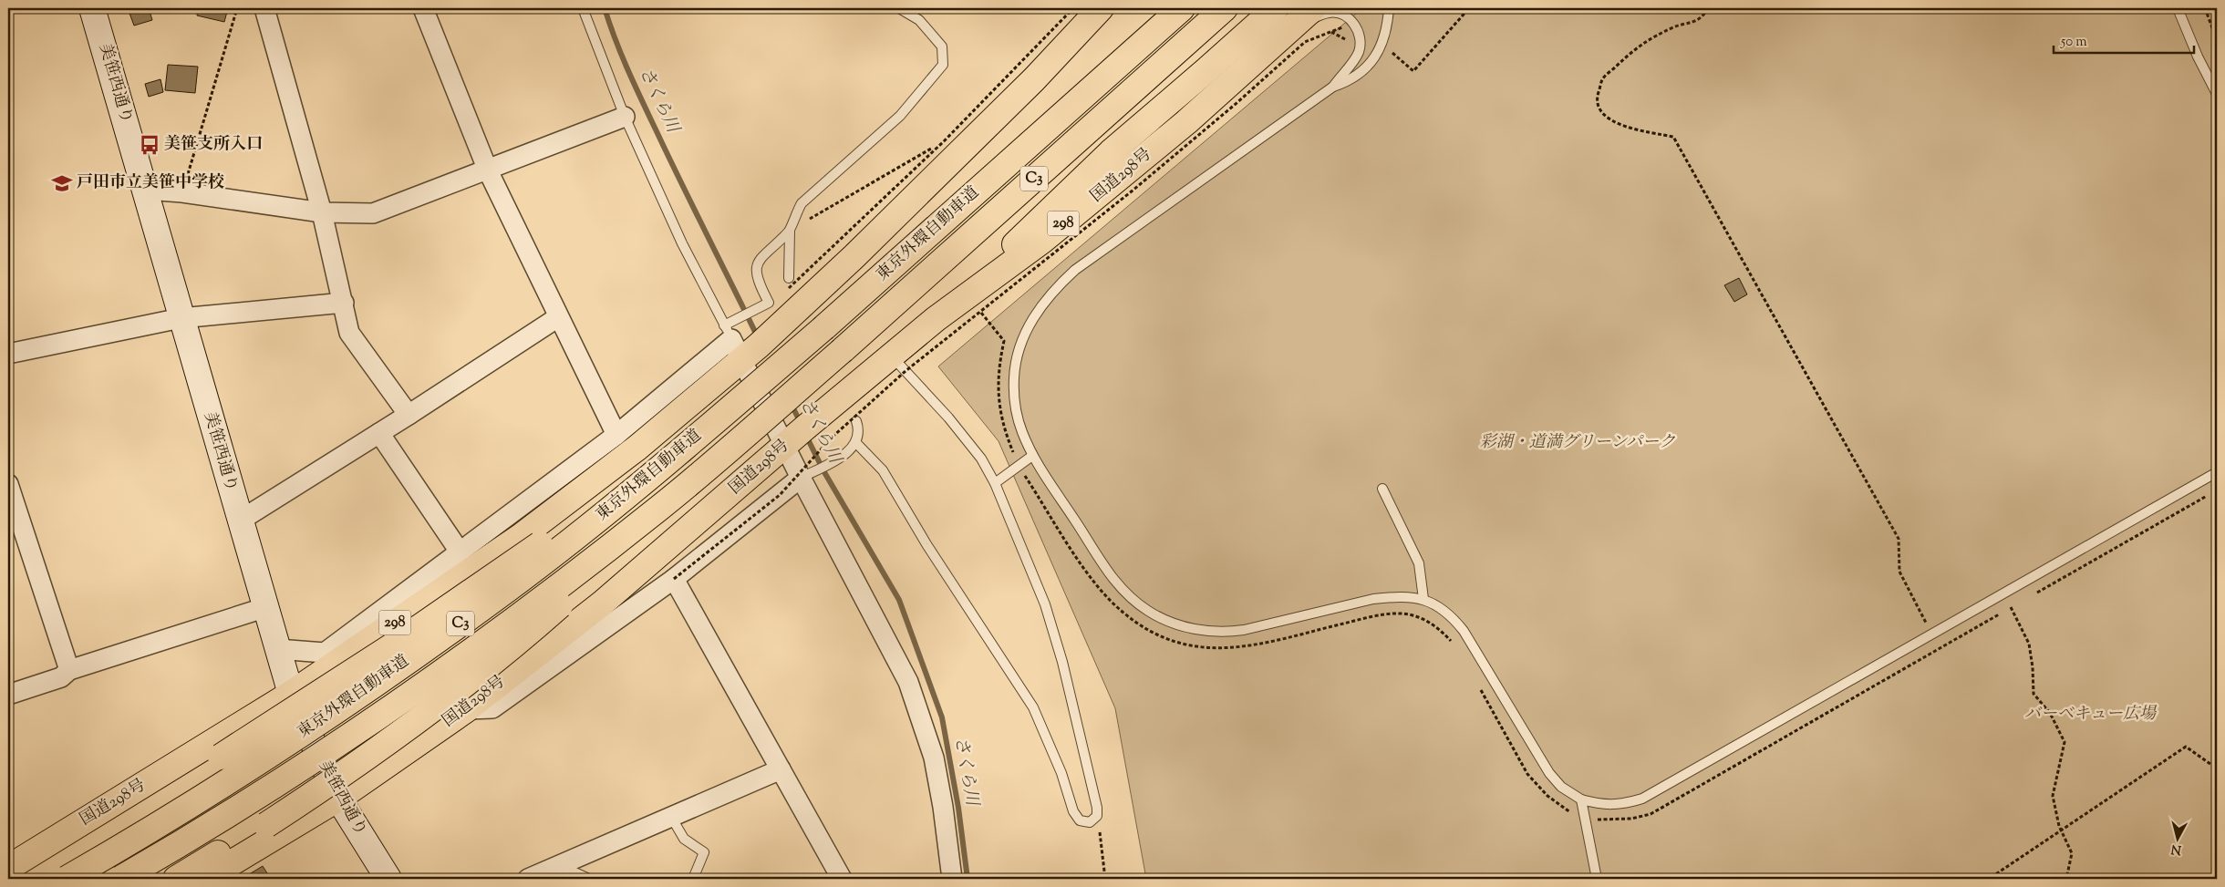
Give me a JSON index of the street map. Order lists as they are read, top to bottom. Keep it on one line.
{"streets":{"highway":["国道298号","C3","298","東京外環自動車道"],"street":["美笹西通り"]},"crossings":[["美笹西通り","国道298号"]],"water":["さくら川"],"parks":["彩湖・道満グリーンパーク","バーベキュー広場"],"places":{"bus stop":["美笹支所入口"],"school or university":["戸田市立美笹中学校"]},"scale_bar":"50 m","north":"bottom"}
